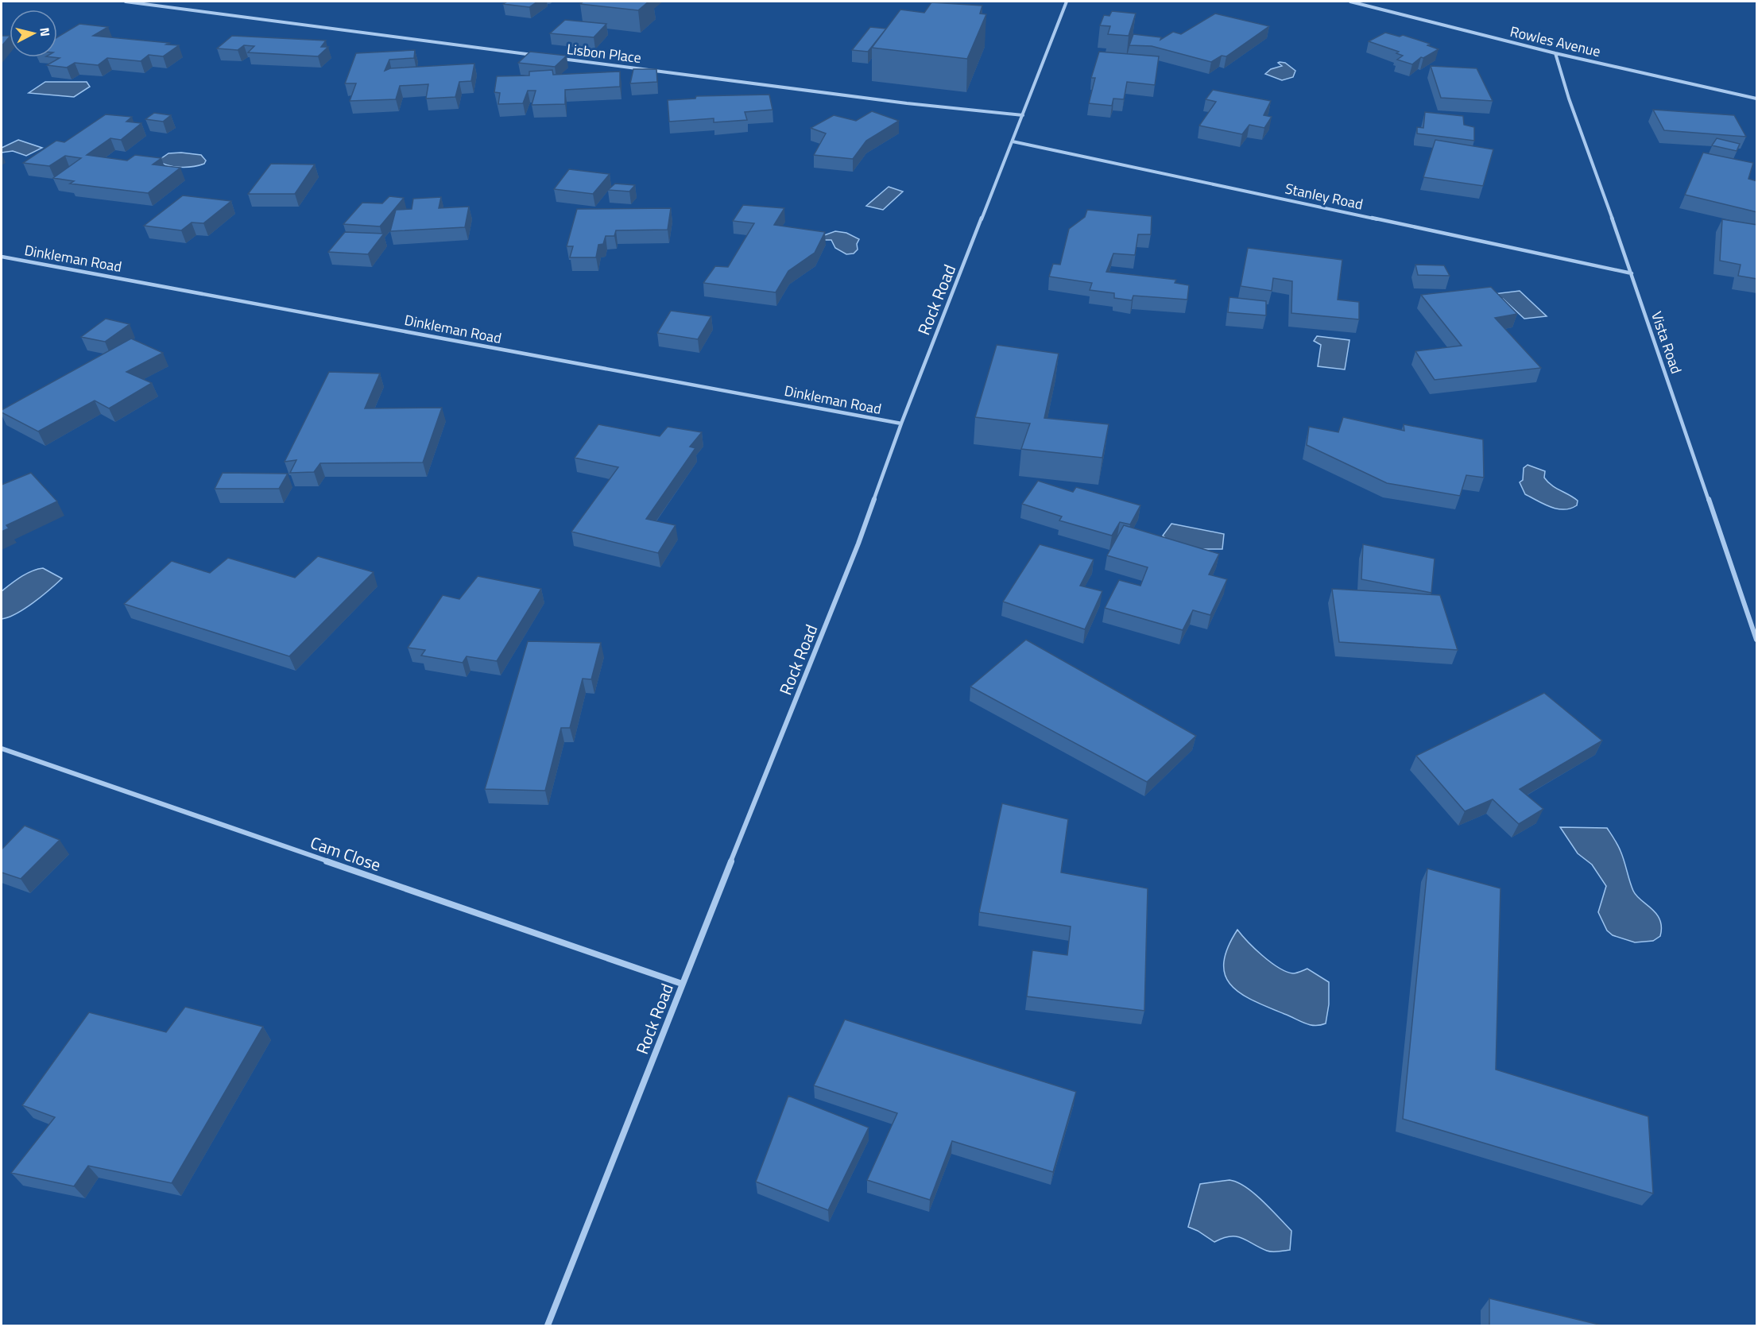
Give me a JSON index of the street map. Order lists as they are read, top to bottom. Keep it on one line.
{"streets":{"street":["Rowles Avenue","Lisbon Place","Stanley Road","Dinkleman Road","Rock Road","Vista Road","Cam Close"]},"crossings":[["Rowles Avenue","Vista Road"],["Lisbon Place","Rock Road"],["Stanley Road","Rock Road"],["Stanley Road","Vista Road"],["Dinkleman Road","Rock Road"],["Rock Road","Cam Close"]],"north":"right"}
